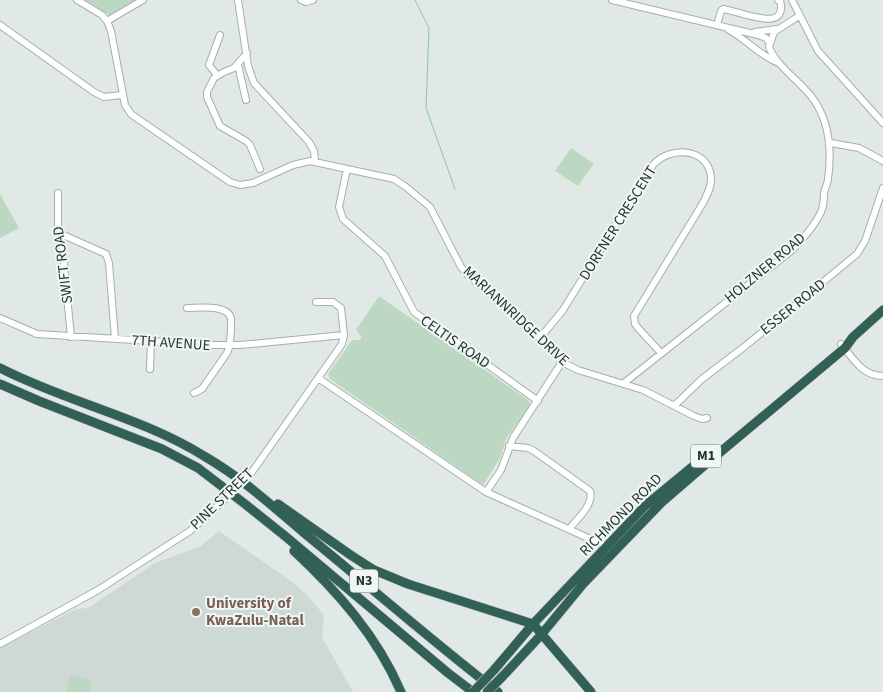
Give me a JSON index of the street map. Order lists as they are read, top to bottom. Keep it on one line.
{"streets":{"highway":["M1","RICHMOND ROAD","N3"],"street":["DORFNER CRESCENT","SWIFT ROAD","HOLZNER ROAD","ESSER ROAD","MARIANNRIDGE DRIVE","CELTIS ROAD","7TH AVENUE","PINE STREET"]},"crossings":[["DORFNER CRESCENT","HOLZNER ROAD"],["DORFNER CRESCENT","MARIANNRIDGE DRIVE"],["SWIFT ROAD","7TH AVENUE"],["HOLZNER ROAD","MARIANNRIDGE DRIVE"],["ESSER ROAD","MARIANNRIDGE DRIVE"],["MARIANNRIDGE DRIVE","CELTIS ROAD"],["7TH AVENUE","PINE STREET"],["RICHMOND ROAD","N3"]],"places":["University of KwaZulu-Natal"]}
